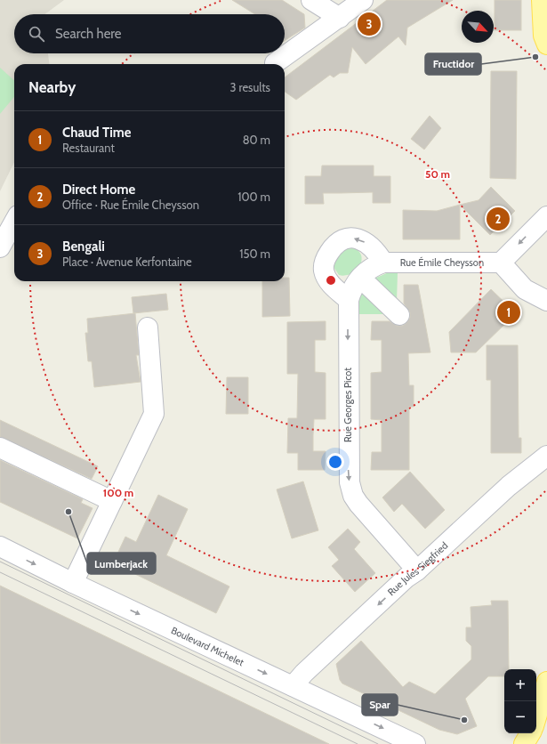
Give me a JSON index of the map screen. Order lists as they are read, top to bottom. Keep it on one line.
{"streets":{"street":["Rue Émile Cheysson","Rue Georges Picot","Rue Jules Siegfried","Boulevard Michelet"]},"crossings":[["Rue Émile Cheysson","Rue Georges Picot"],["Rue Georges Picot","Rue Jules Siegfried"],["Rue Jules Siegfried","Boulevard Michelet"]],"one_way":["Rue Georges Picot","Rue Jules Siegfried","Boulevard Michelet"],"places":["Fructidor","Lumberjack","Spar"],"north":"bottom right","page":{"pins":["3","2","1"],"search":"Search here","heading":["Nearby","3 results"],"list":[{"mark":"1","name":"Chaud Time","note":"Restaurant","value":"80 m"},{"mark":"2","name":"Direct Home","note":"Office · Rue Émile Cheysson","value":"100 m"},{"mark":"3","name":"Bengali","note":"Place · Avenue Kerfontaine","value":"150 m"}],"map_buttons":["+","−"]},"rings":["50 m","100 m"]}
